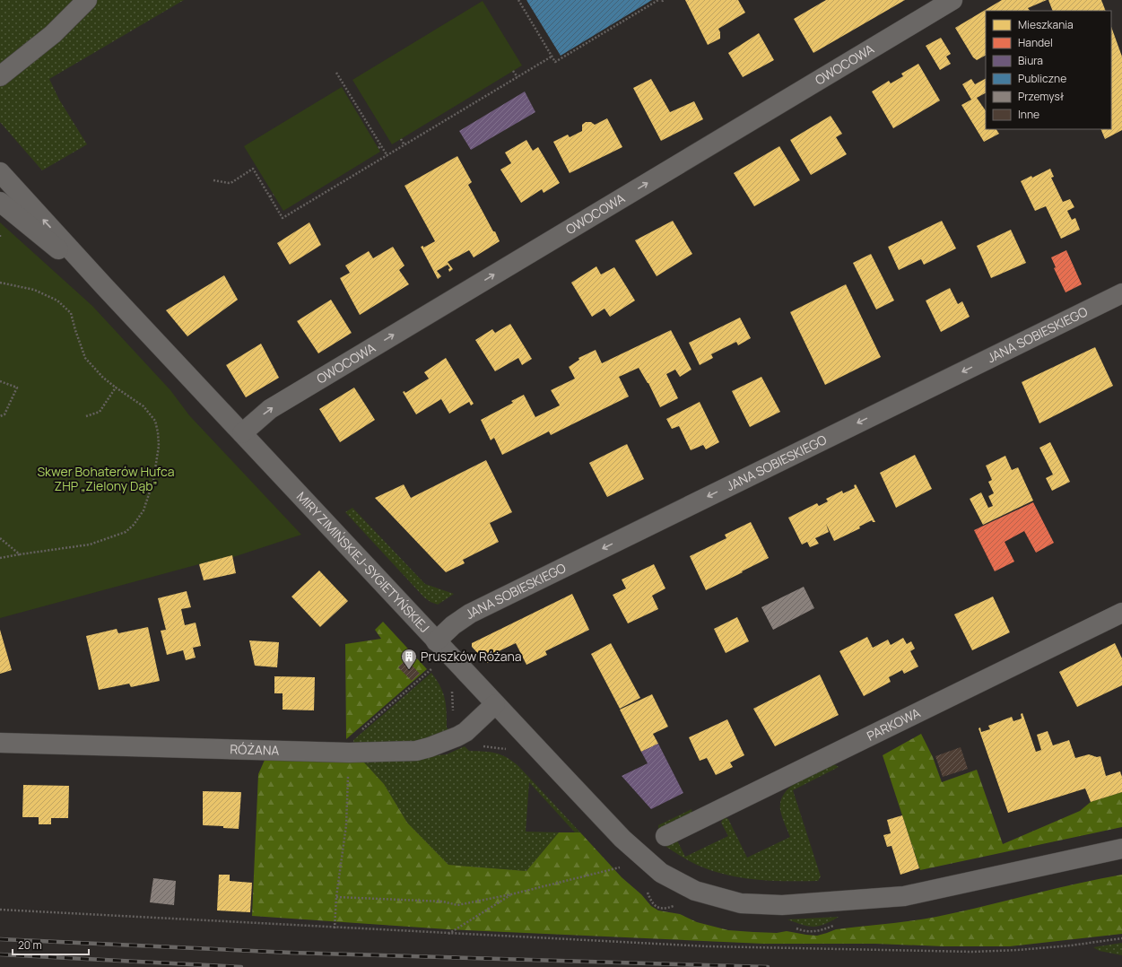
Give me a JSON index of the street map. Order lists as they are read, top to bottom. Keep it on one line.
{"streets":{"street":["OWOCOWA","JANA SOBIESKIEGO","MIRY ZIMIŃSKIEJ-SYGIETYŃSKIEJ","PARKOWA","RÓŻANA"]},"crossings":[["OWOCOWA","MIRY ZIMIŃSKIEJ-SYGIETYŃSKIEJ"],["JANA SOBIESKIEGO","MIRY ZIMIŃSKIEJ-SYGIETYŃSKIEJ"],["MIRY ZIMIŃSKIEJ-SYGIETYŃSKIEJ","RÓŻANA"]],"one_way":["OWOCOWA","JANA SOBIESKIEGO"],"parks":["Skwer Bohaterów Hufca ZHP „Zielony Dąb”"],"places":{"building":["Pruszków Różana"]},"legend":["Mieszkania","Handel","Biura","Publiczne","Przemysł","Inne"],"scale_bar":"20 m"}
